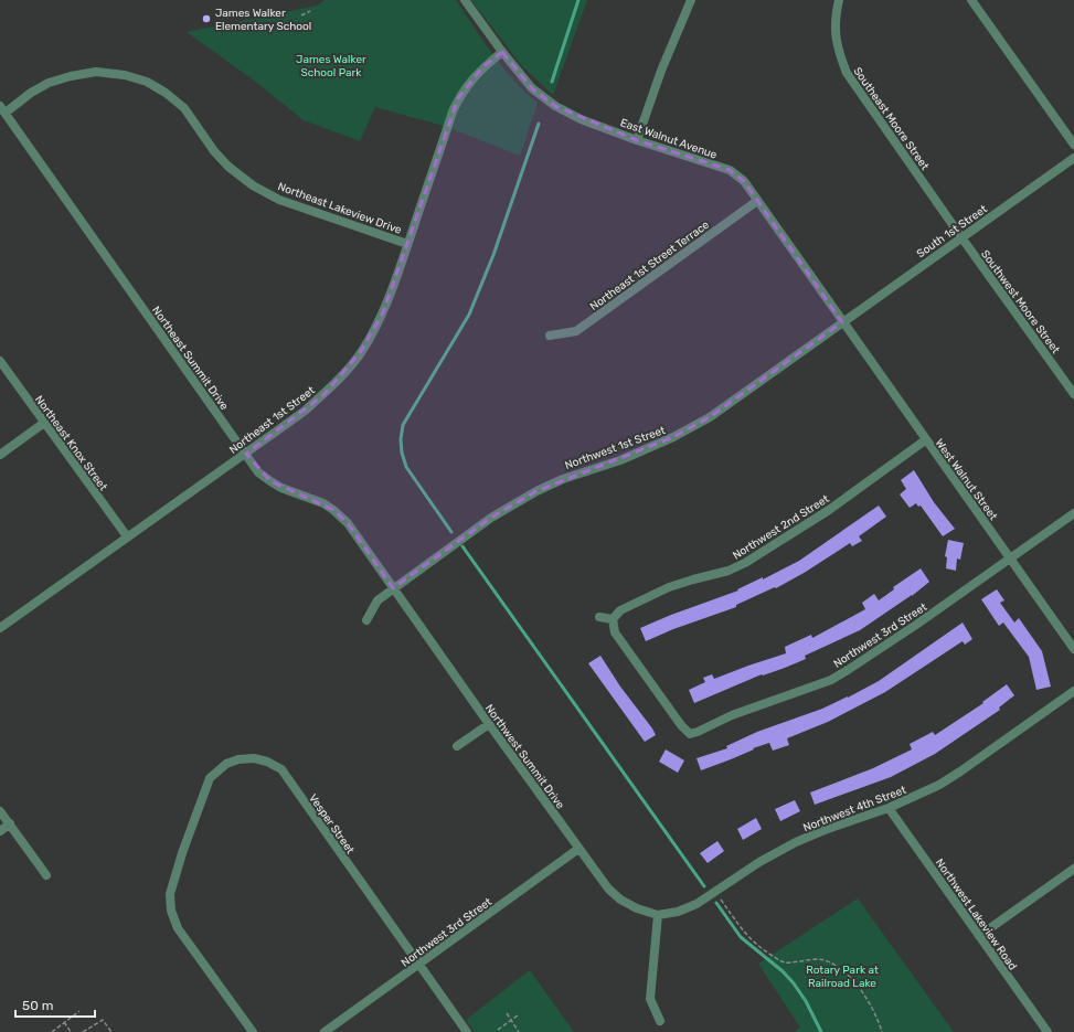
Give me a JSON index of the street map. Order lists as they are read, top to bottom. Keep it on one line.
{"streets":{"street":["Southeast Moore Street","East Walnut Avenue","Northeast Lakeview Drive","South 1st Street","Northeast 1st Street Terrace","Southwest Moore Street","Northeast Summit Drive","Northeast 1st Street","Northeast Knox Street","Northwest 1st Street","West Walnut Street","Northwest 2nd Street","Northwest 3rd Street","Northwest Summit Drive","Northwest 4th Street","Vesper Street","Northwest Lakeview Road"]},"crossings":[["Southeast Moore Street","South 1st Street"],["Southeast Moore Street","Southwest Moore Street"],["East Walnut Avenue","South 1st Street"],["East Walnut Avenue","Northeast 1st Street Terrace"],["East Walnut Avenue","Northeast 1st Street"],["East Walnut Avenue","Northwest 1st Street"],["East Walnut Avenue","West Walnut Street"],["Northeast Lakeview Drive","Northeast Summit Drive"],["Northeast Lakeview Drive","Northeast 1st Street"],["South 1st Street","Southwest Moore Street"],["South 1st Street","Northwest 1st Street"],["South 1st Street","West Walnut Street"],["Northeast Summit Drive","Northeast 1st Street"],["Northeast Summit Drive","Northwest 1st Street"],["Northeast Summit Drive","Northwest Summit Drive"],["Northeast 1st Street","Northeast Knox Street"],["Northwest 1st Street","West Walnut Street"],["Northwest 1st Street","Northwest Summit Drive"],["West Walnut Street","Northwest 2nd Street"],["West Walnut Street","Northwest 3rd Street"],["Northwest 2nd Street","Northwest 3rd Street"],["Northwest 3rd Street","Northwest Summit Drive"],["Northwest 3rd Street","Vesper Street"],["Northwest Summit Drive","Northwest 4th Street"],["Northwest 4th Street","Northwest Lakeview Road"]],"parks":["James Walker School Park","Rotary Park at Railroad Lake"],"places":["James Walker Elementary School"],"scale_bar":"50 m"}
